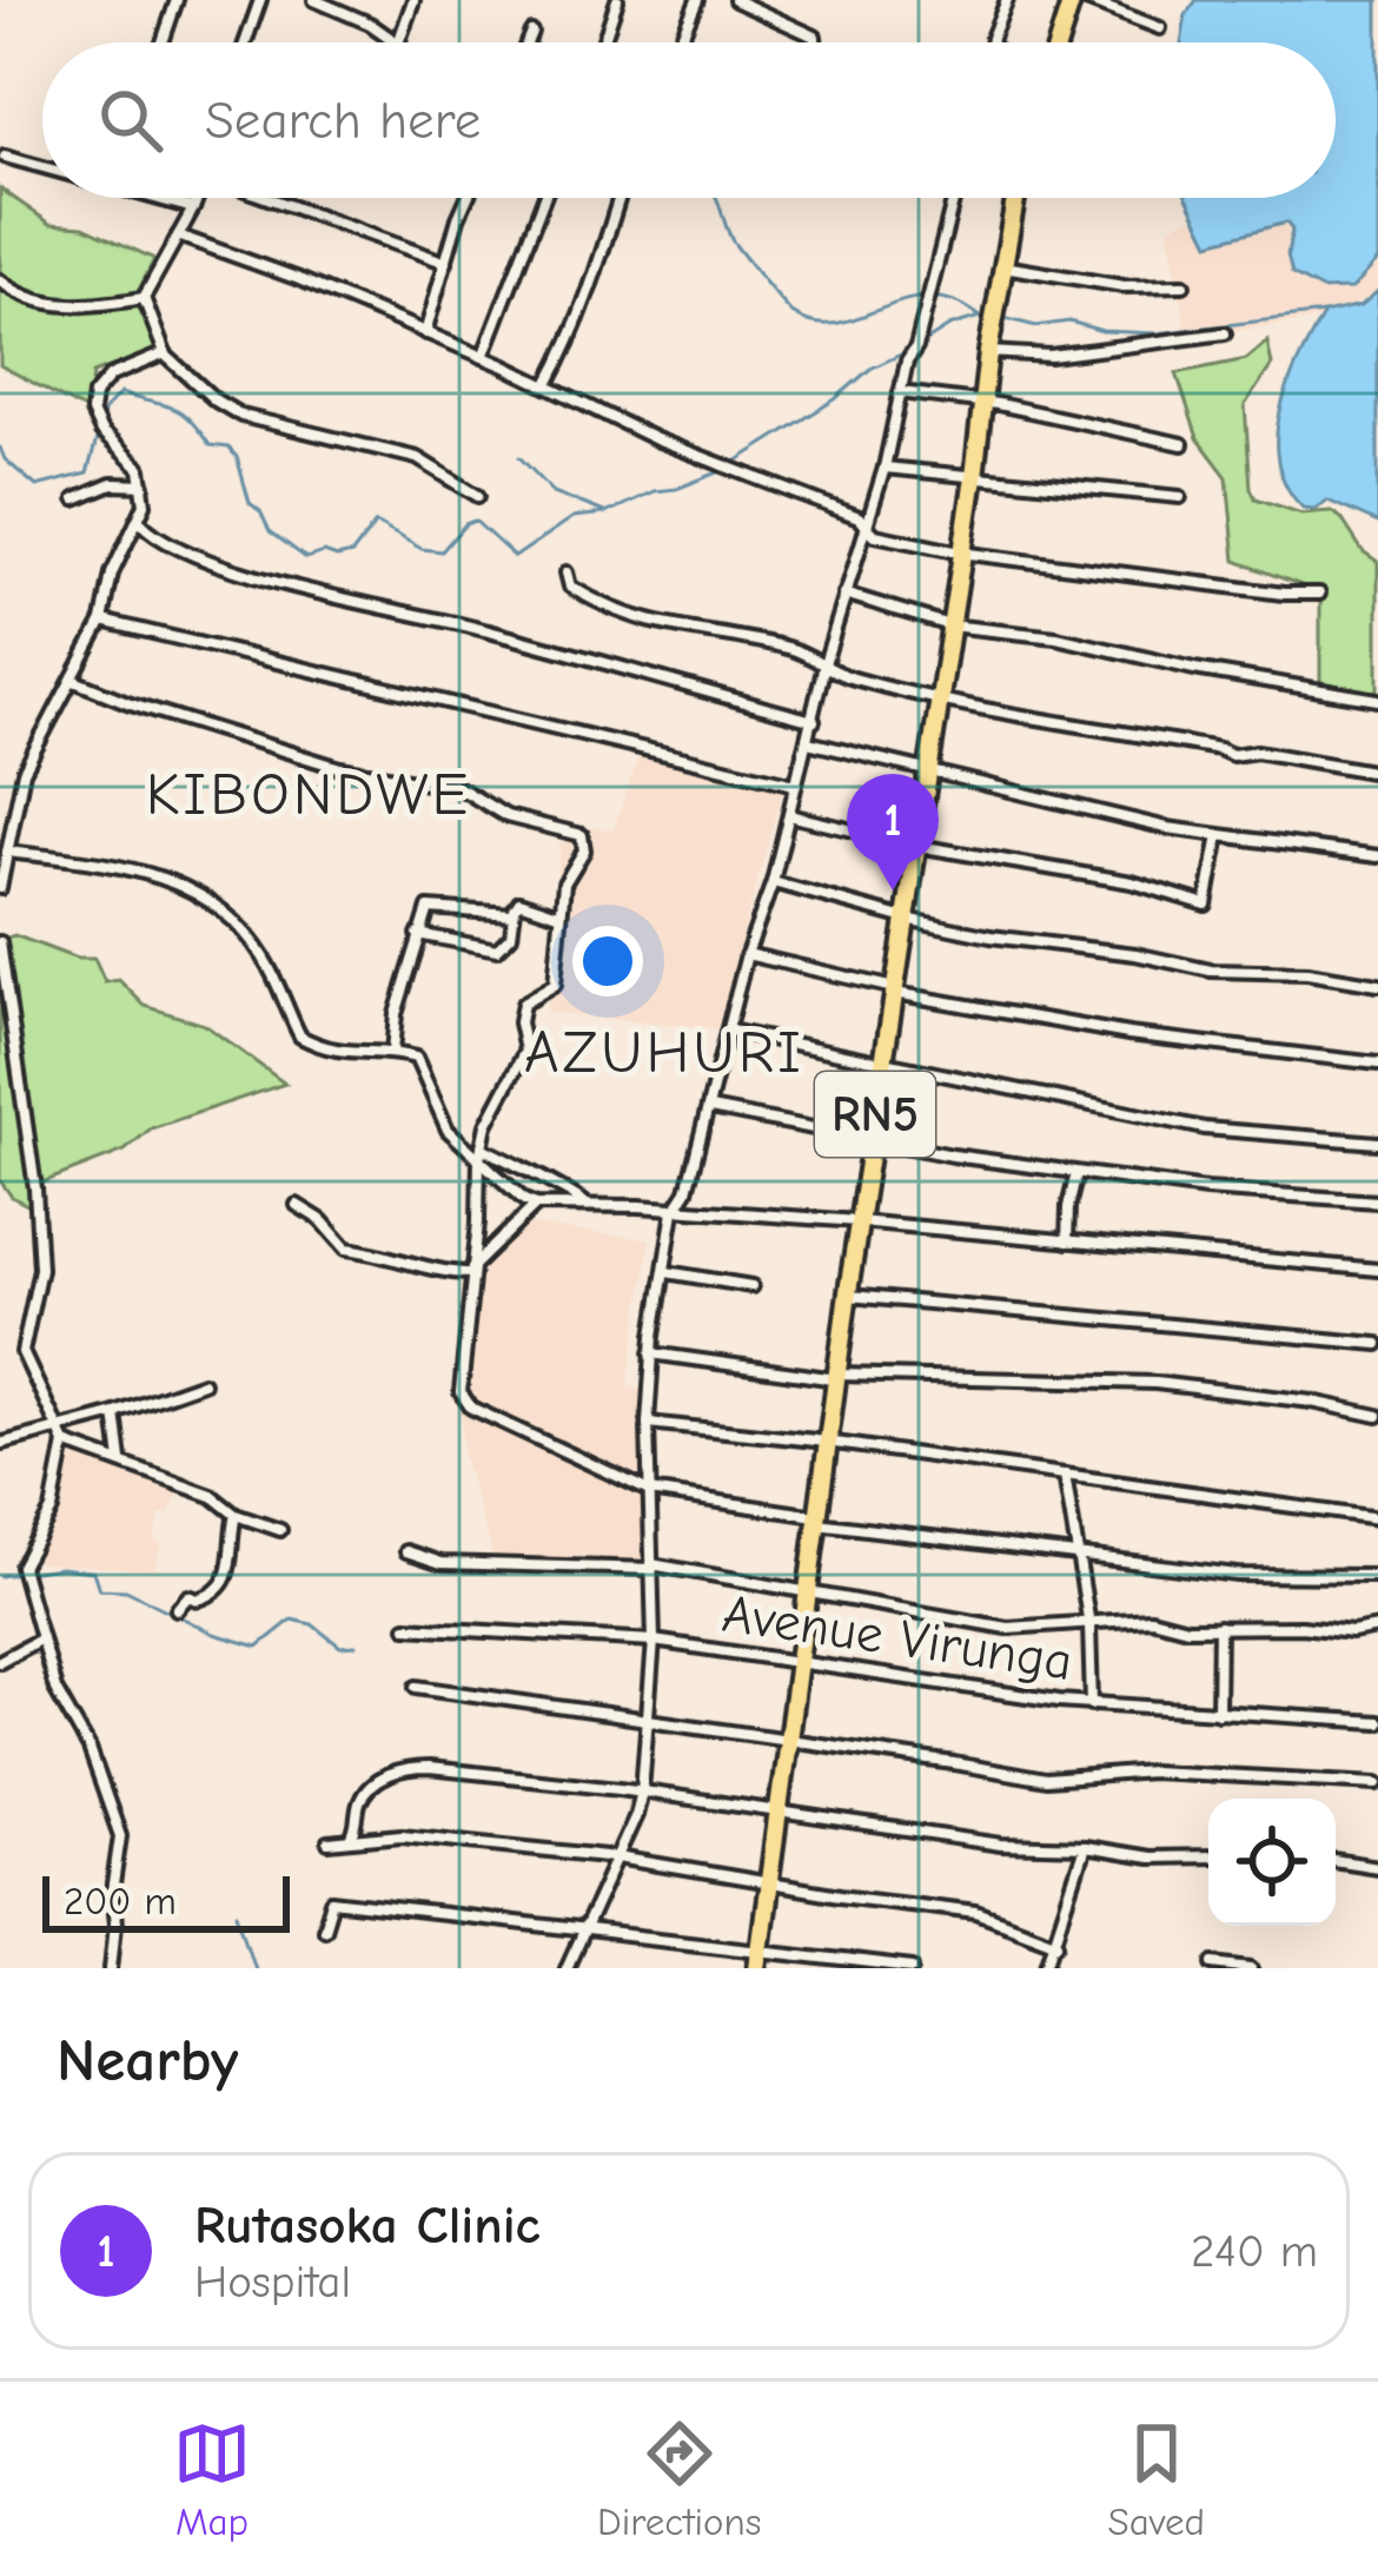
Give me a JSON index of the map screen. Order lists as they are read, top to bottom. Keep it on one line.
{"streets":{"highway":["RN5"],"street":["Avenue Virunga"]},"crossings":[["RN5","Avenue Virunga"]],"districts":["KIBONDWE","AZUHURI"],"scale_bar":"200 m","page":{"search":"Search here","pins":"1","scale":"200 m","heading":"Nearby","list":[{"mark":"1","name":"Rutasoka Clinic","note":"Hospital","value":"240 m"}],"nav":["Map","Directions","Saved"]}}
